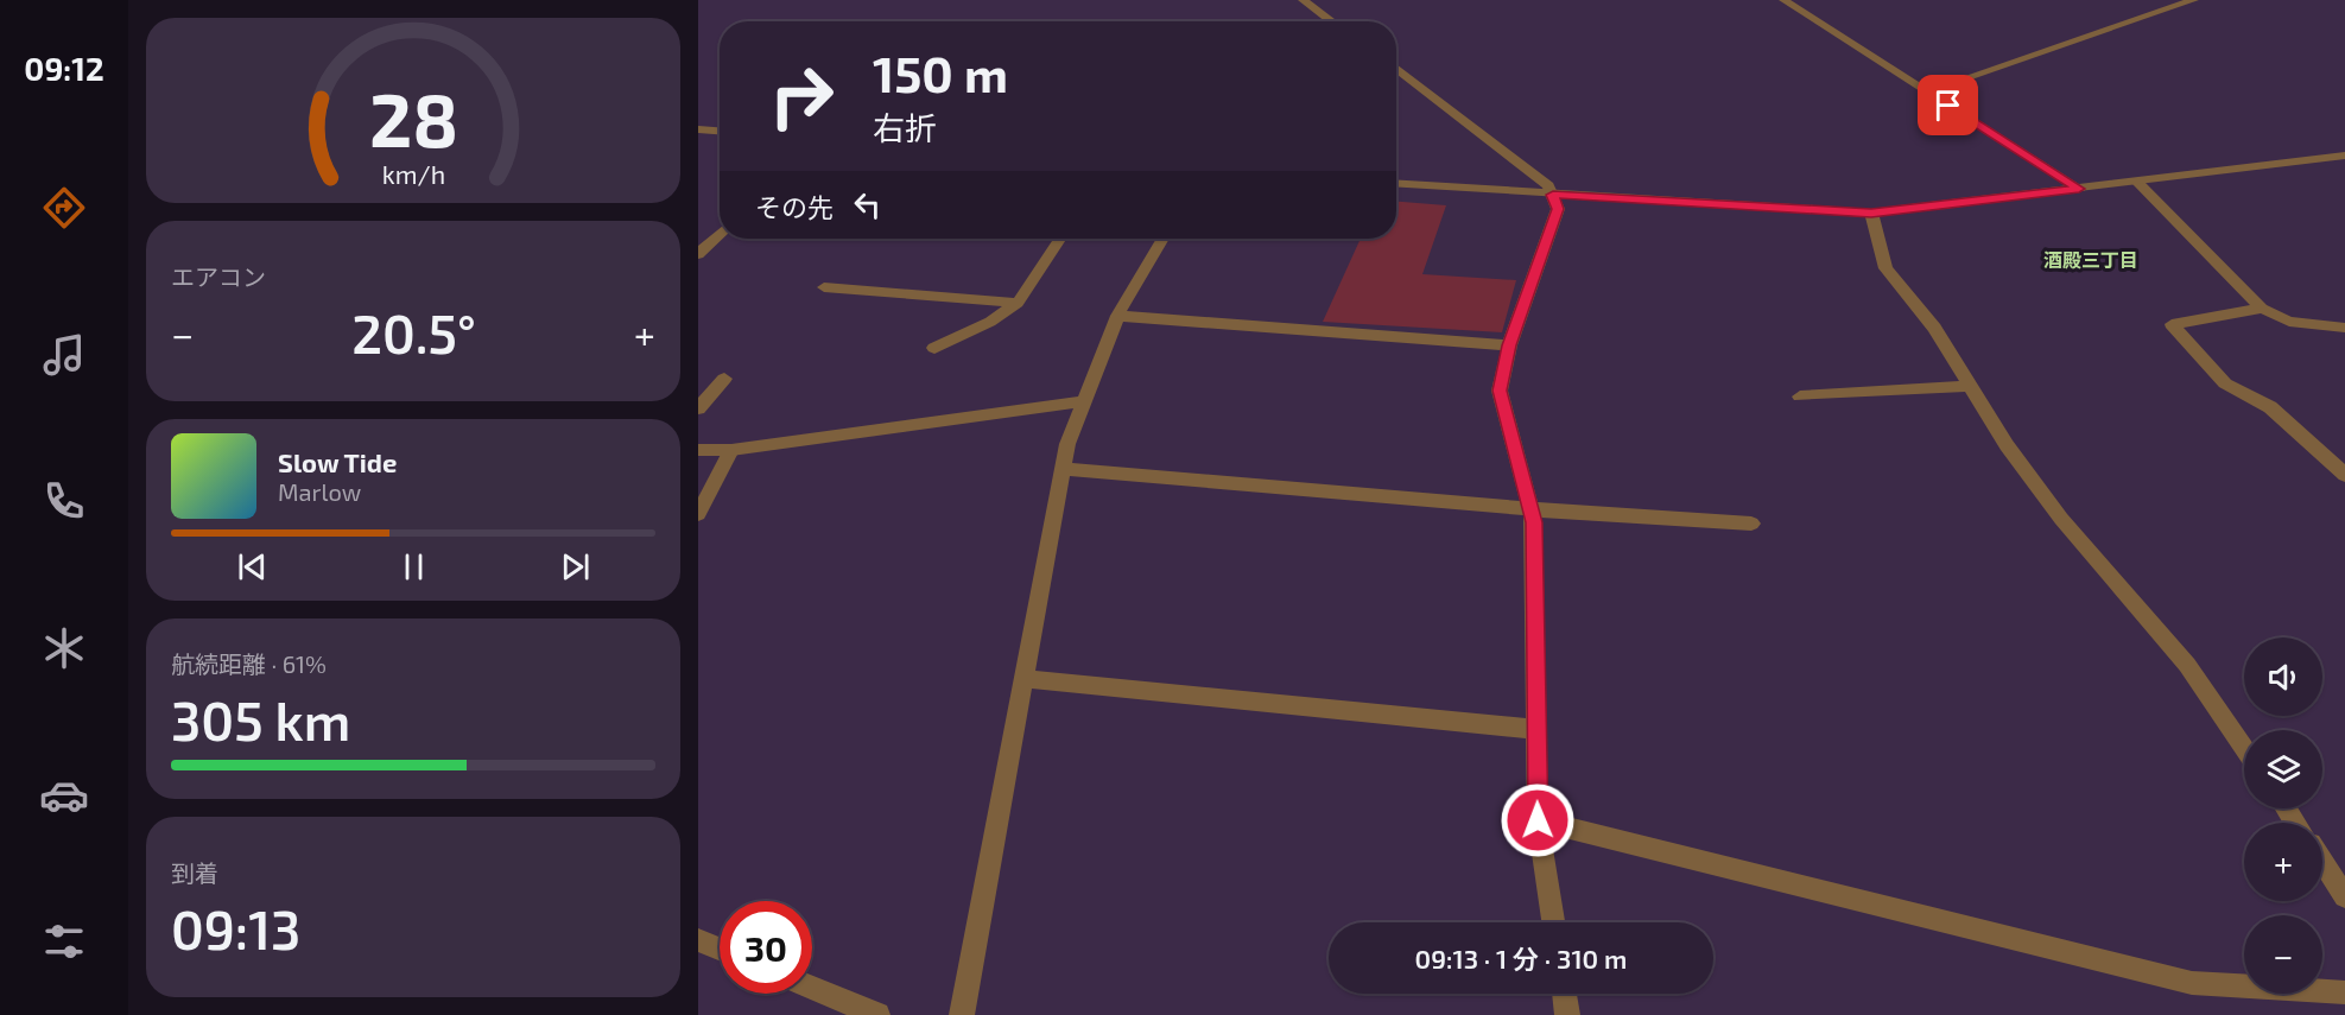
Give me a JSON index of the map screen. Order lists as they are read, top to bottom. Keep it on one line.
{"districts":["酒殿三丁目"],"page":{"tabs":"09:12","turn":["150 m","右折"],"then":"その先","tile":["エアコン",["航続距離 · 61%","305 km"],["到着","09:13"]],"heat":["−","20.5°","+"],"song":["Slow Tide","Marlow"],"map_buttons":["+","−"],"limit":"30","trip":"09:13 · 1 分 · 310 m","gauge":["28","km/h"]}}
